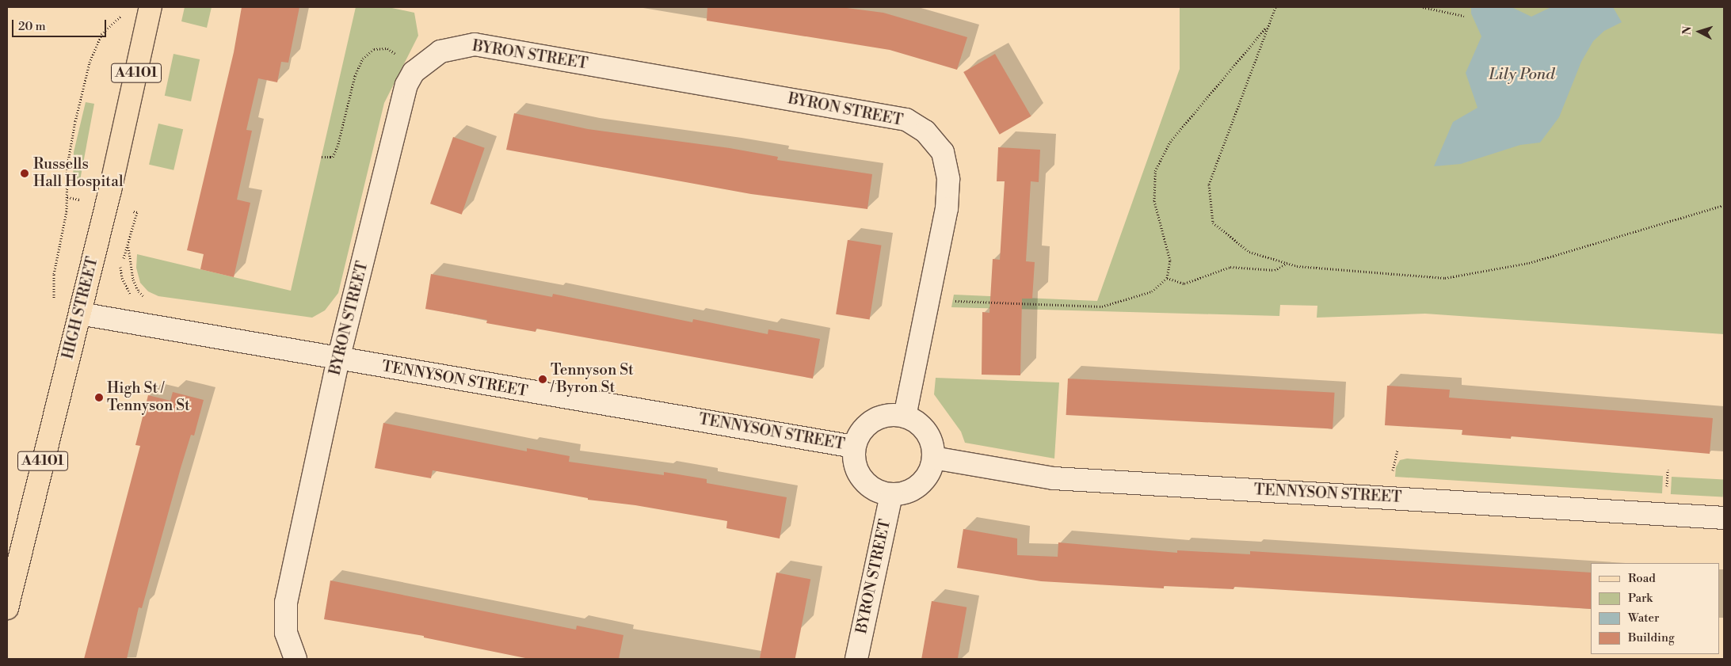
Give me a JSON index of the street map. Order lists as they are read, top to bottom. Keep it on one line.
{"streets":{"main road":["A4101","HIGH STREET"],"street":["BYRON STREET","TENNYSON STREET"]},"crossings":[["BYRON STREET","TENNYSON STREET"],["HIGH STREET","TENNYSON STREET"]],"water":["Lily Pond"],"places":["Russells Hall Hospital","Tennyson St / Byron St","High St / Tennyson St"],"legend":["Road","Park","Water","Building"],"scale_bar":"20 m","north":"left"}
